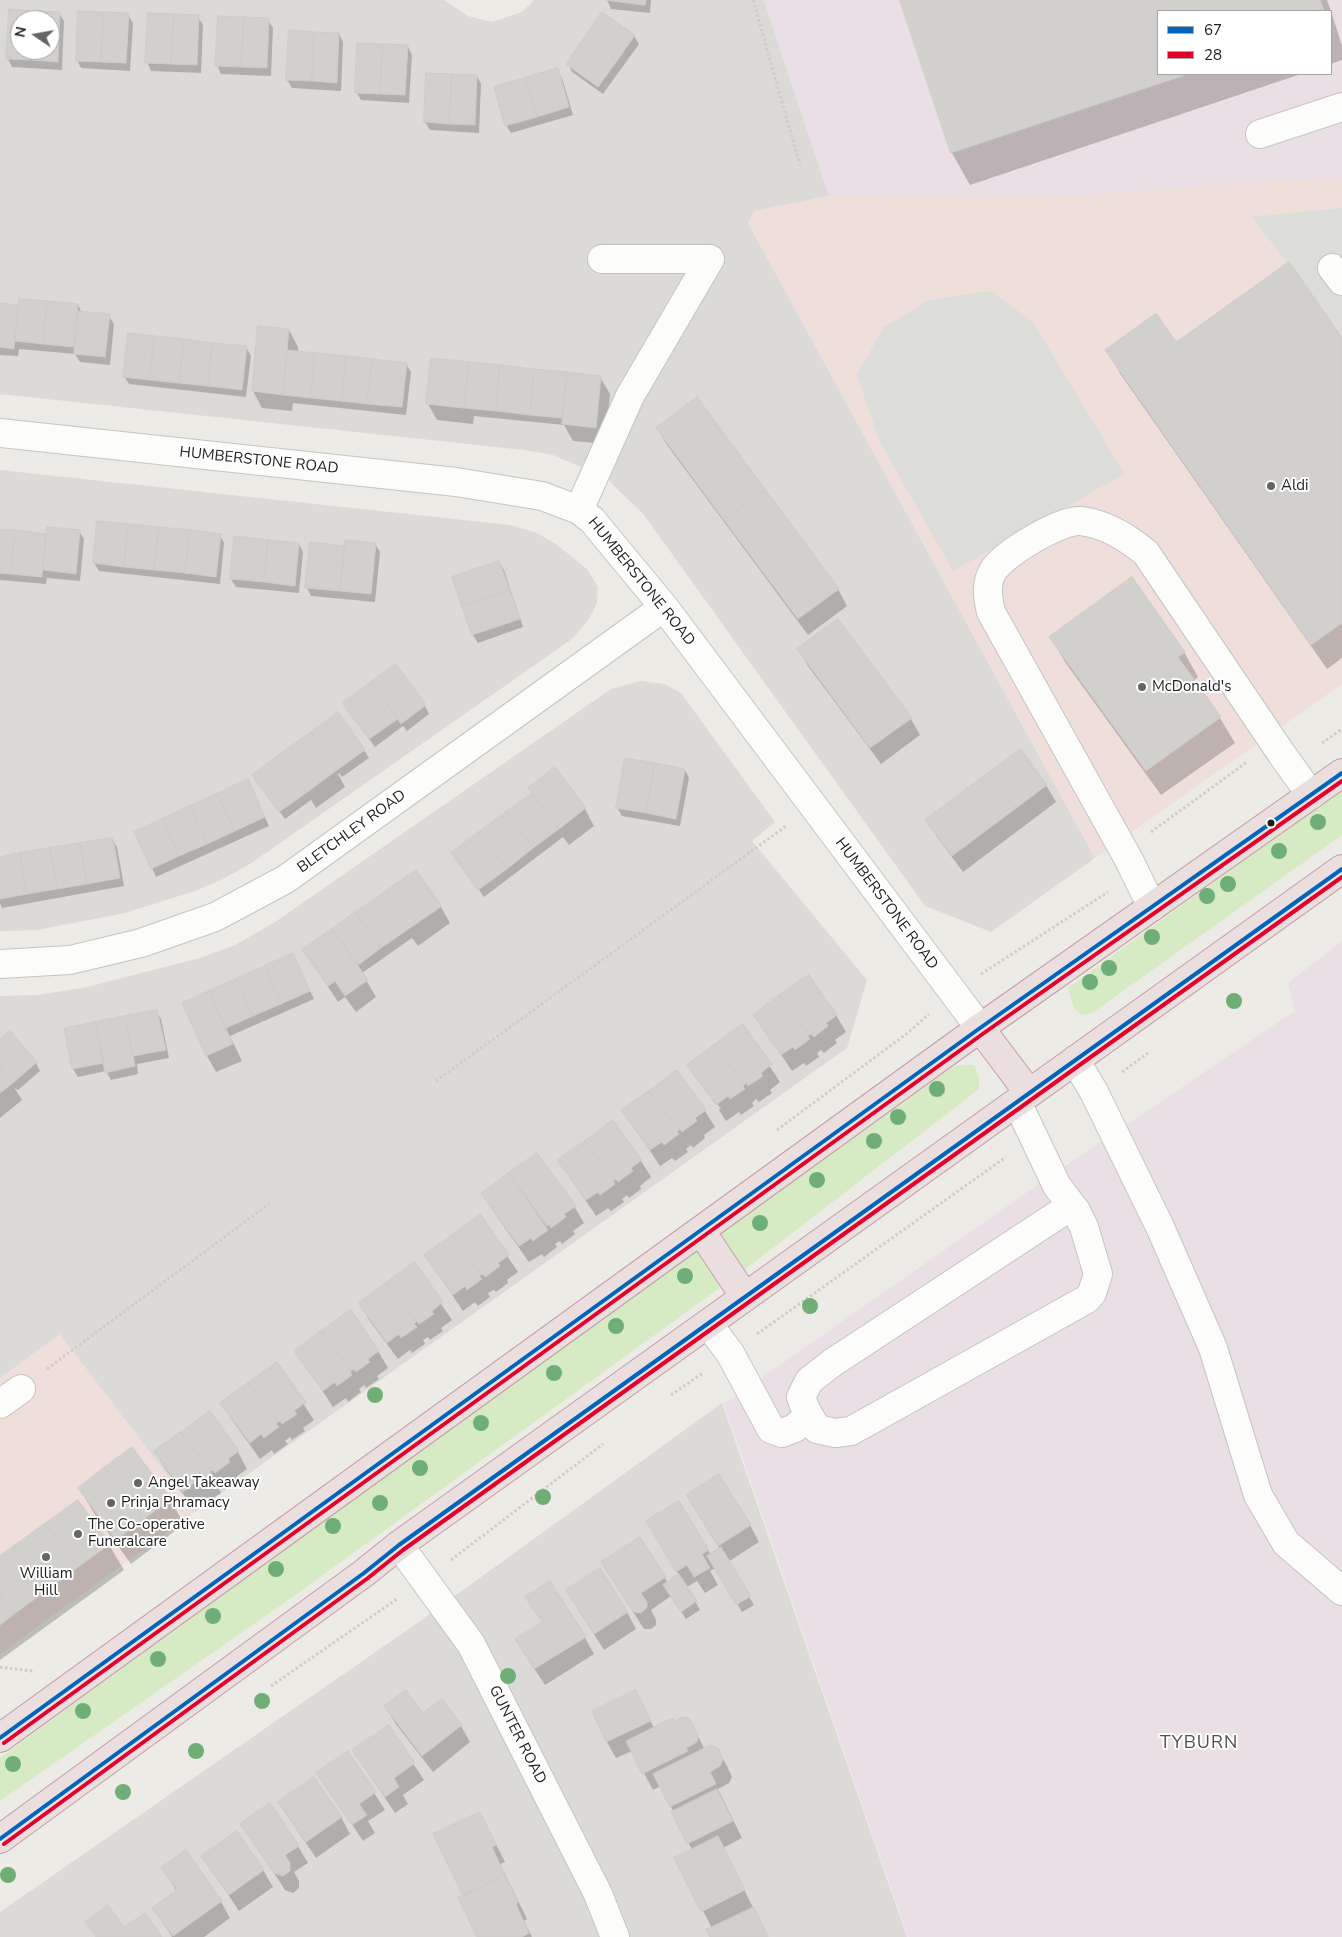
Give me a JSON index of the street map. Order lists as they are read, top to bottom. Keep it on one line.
{"streets":{"street":["HUMBERSTONE ROAD","BLETCHLEY ROAD","GUNTER ROAD"]},"crossings":[["HUMBERSTONE ROAD","BLETCHLEY ROAD"]],"districts":["TYBURN"],"places":["Aldi","McDonald's","Angel Takeaway","Prinja Phramacy","The Co-operative Funeralcare","William Hill"],"lines":["transit line 67","transit line 28"],"legend":["67","28"],"north":"left"}
